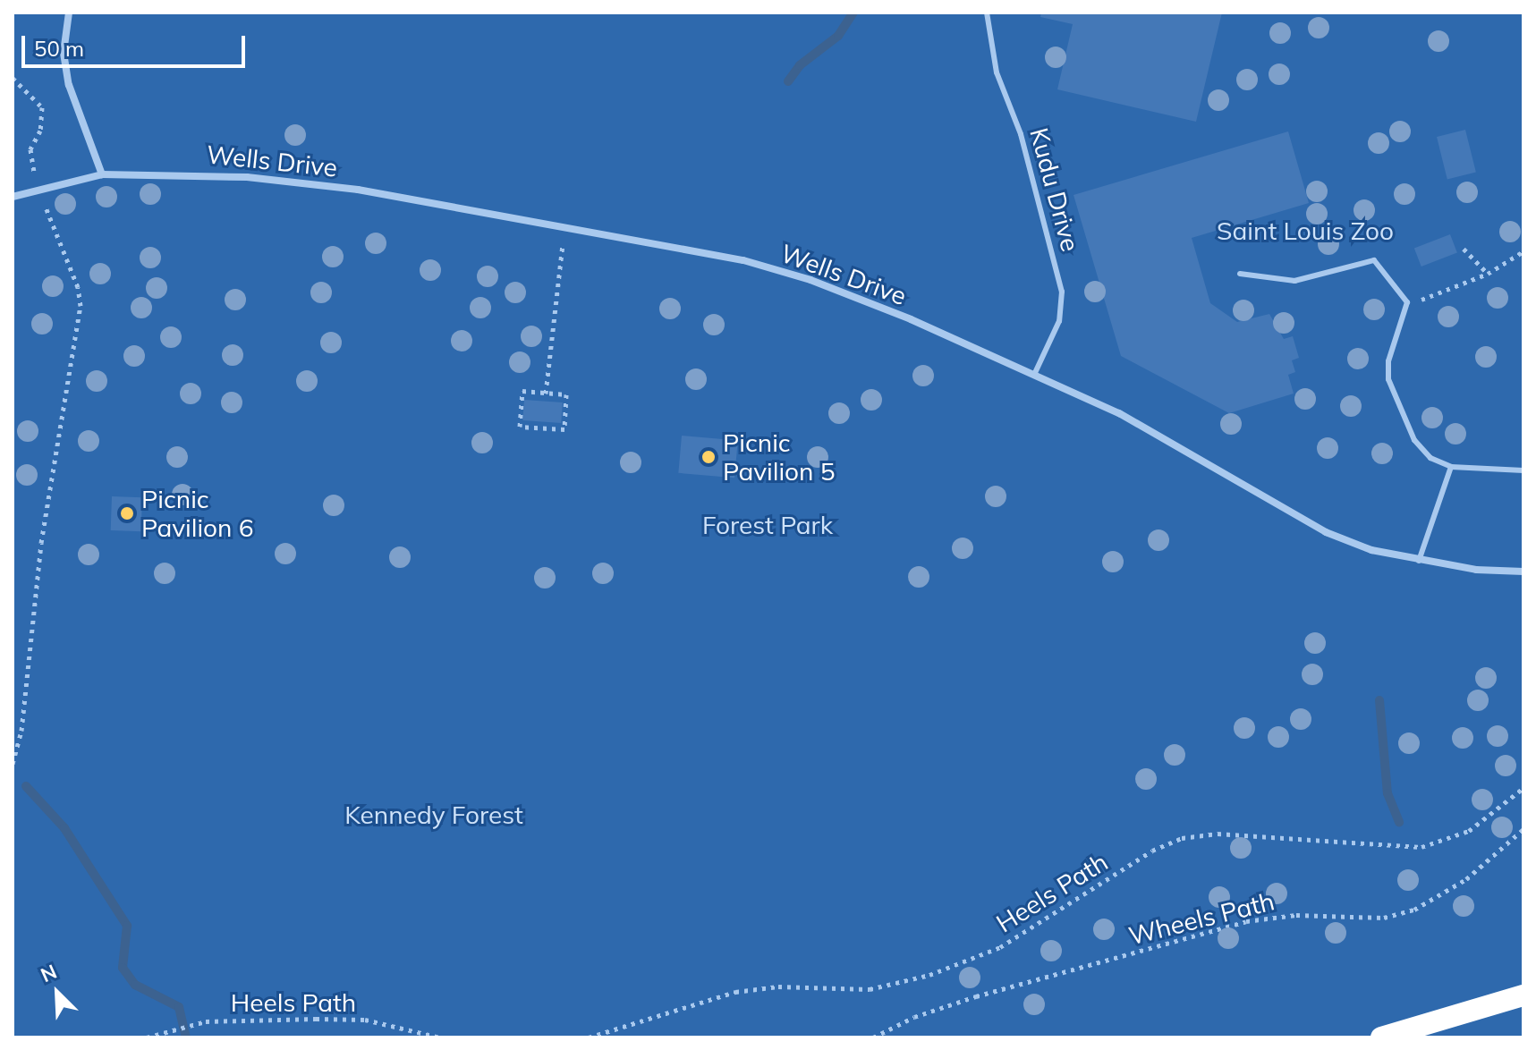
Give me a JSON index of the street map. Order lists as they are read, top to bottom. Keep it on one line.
{"streets":{"street":["Wells Drive"],"lane":["Kudu Drive"],"path":["Heels Path","Wheels Path"]},"crossings":[["Wells Drive","Kudu Drive"]],"parks":["Saint Louis Zoo","Forest Park","Kennedy Forest"],"places":["Picnic Pavilion 5","Picnic Pavilion 6"],"scale_bar":"50 m","north":"top left"}
